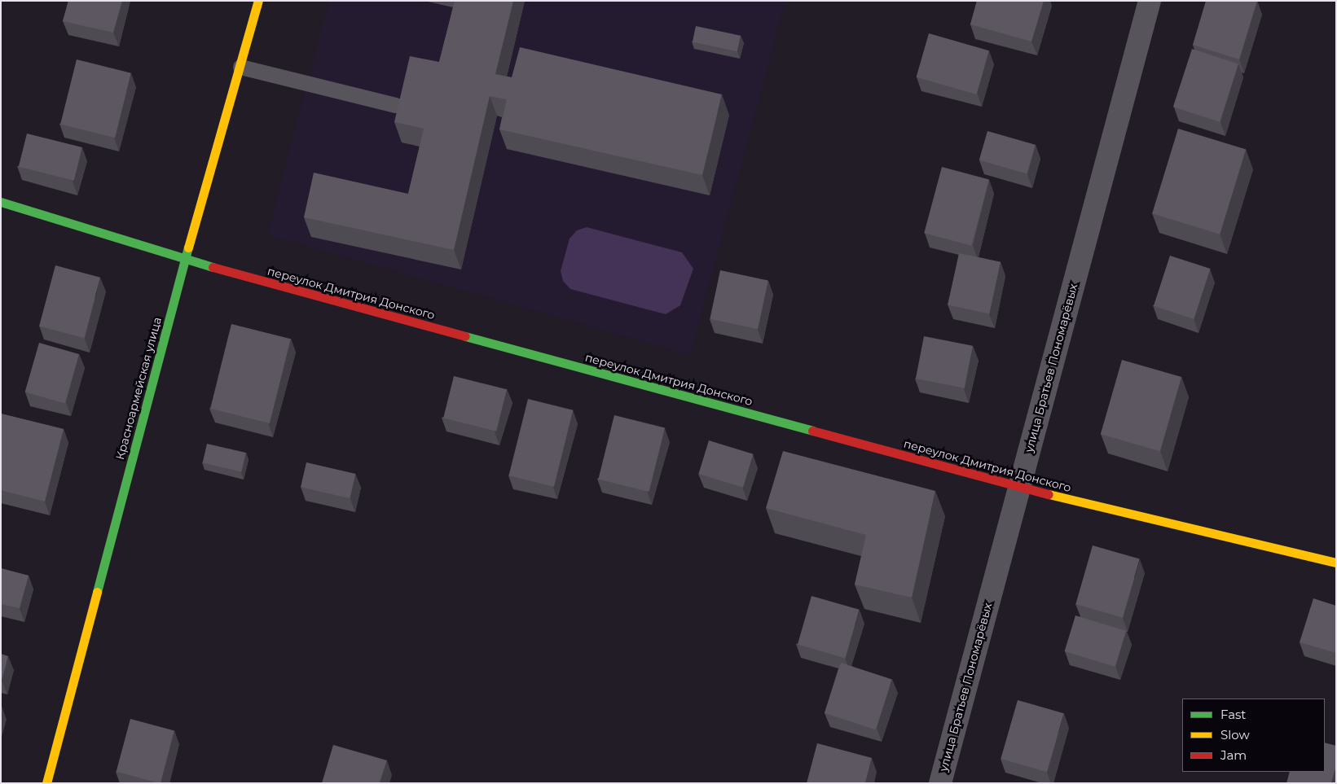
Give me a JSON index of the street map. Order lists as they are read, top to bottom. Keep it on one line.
{"streets":{"street":["переулок Дмитрия Донского","улица Братьев Пономарёвых","Красноармейская улица"]},"crossings":[["переулок Дмитрия Донского","улица Братьев Пономарёвых"],["переулок Дмитрия Донского","Красноармейская улица"]],"legend":["Fast","Slow","Jam"]}
